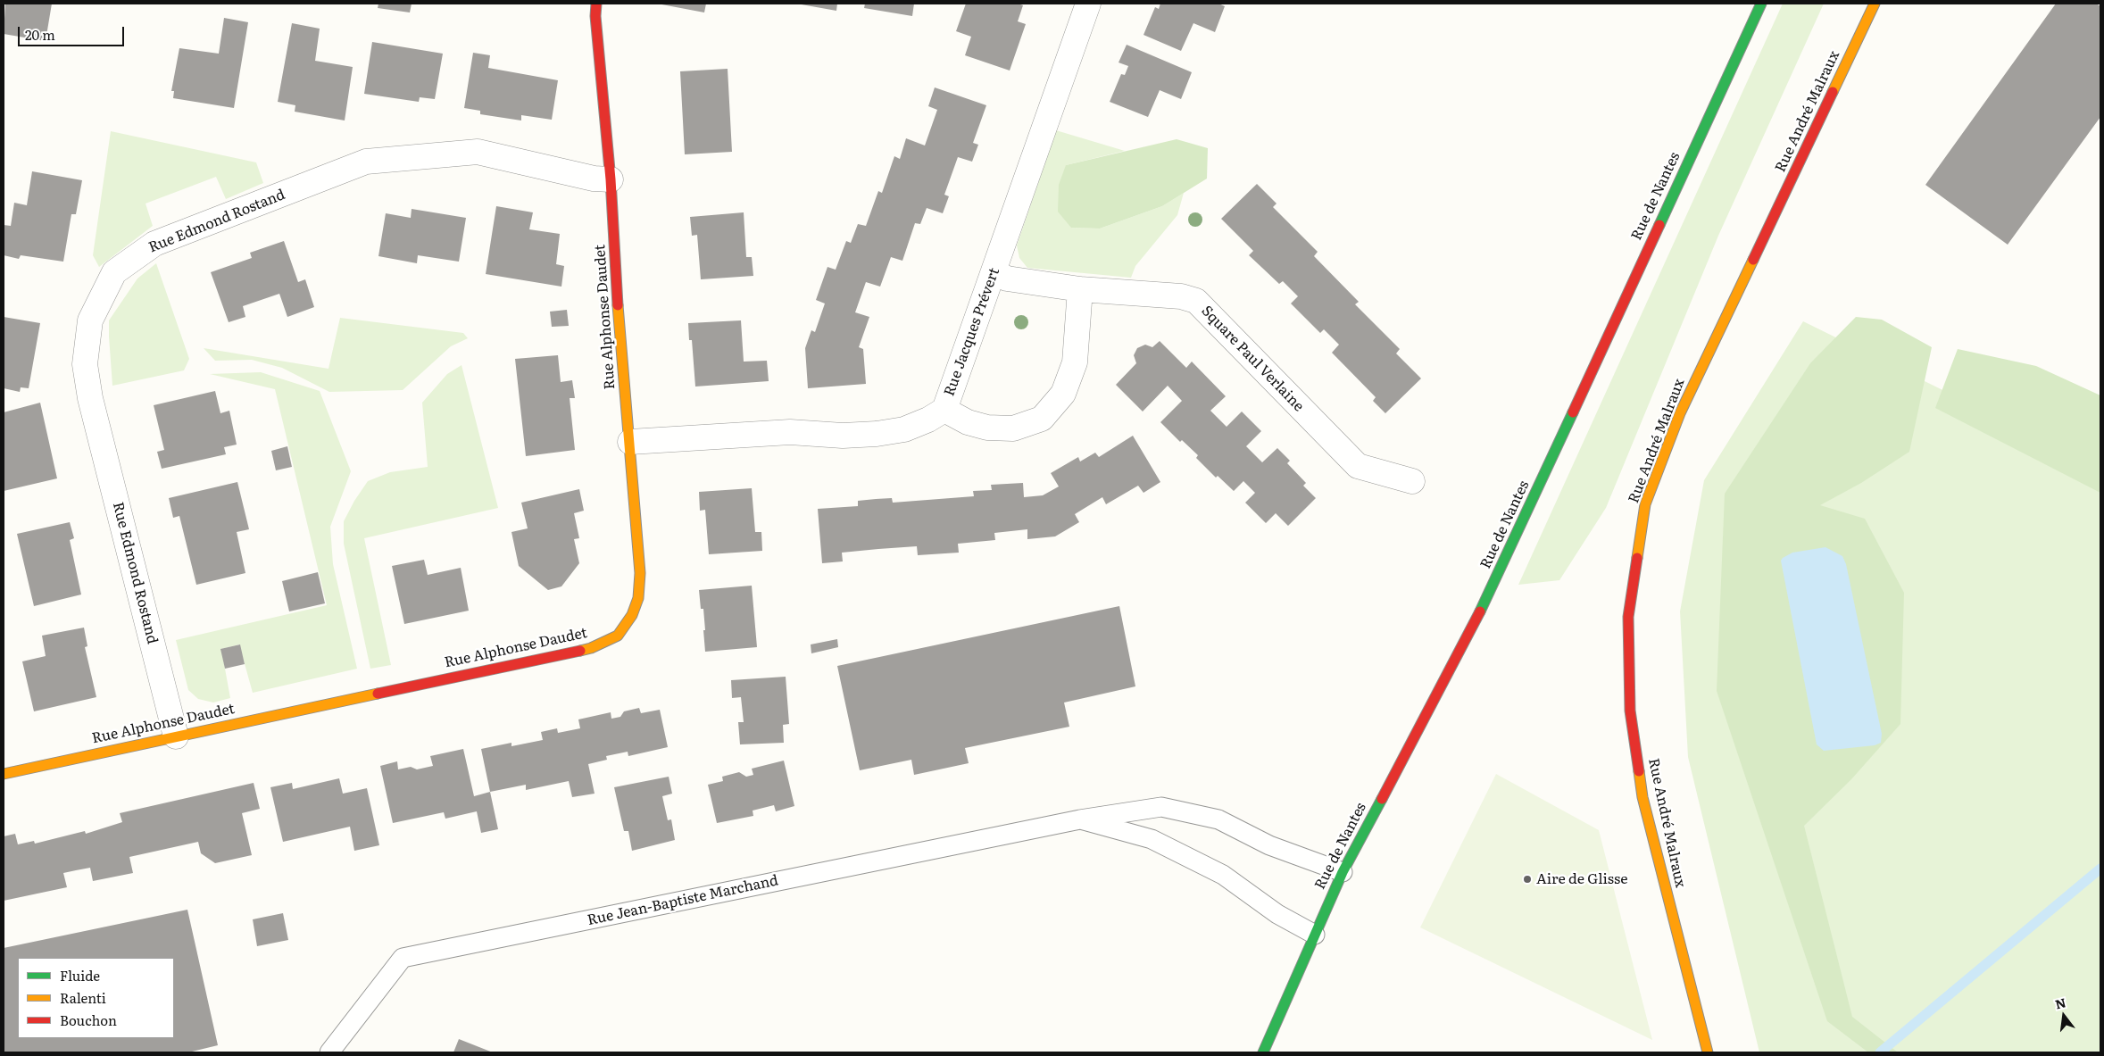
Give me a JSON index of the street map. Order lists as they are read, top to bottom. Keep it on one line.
{"streets":{"street":["Rue André Malraux","Rue de Nantes","Rue Edmond Rostand","Rue Alphonse Daudet","Rue Jacques Prévert","Square Paul Verlaine"],"lane":["Rue Jean-Baptiste Marchand"]},"crossings":[["Rue de Nantes","Rue Jean-Baptiste Marchand"],["Rue Edmond Rostand","Rue Alphonse Daudet"],["Rue Alphonse Daudet","Rue Jacques Prévert"],["Rue Jacques Prévert","Square Paul Verlaine"]],"places":["Aire de Glisse"],"legend":["Fluide","Ralenti","Bouchon"],"scale_bar":"20 m","north":"top"}
